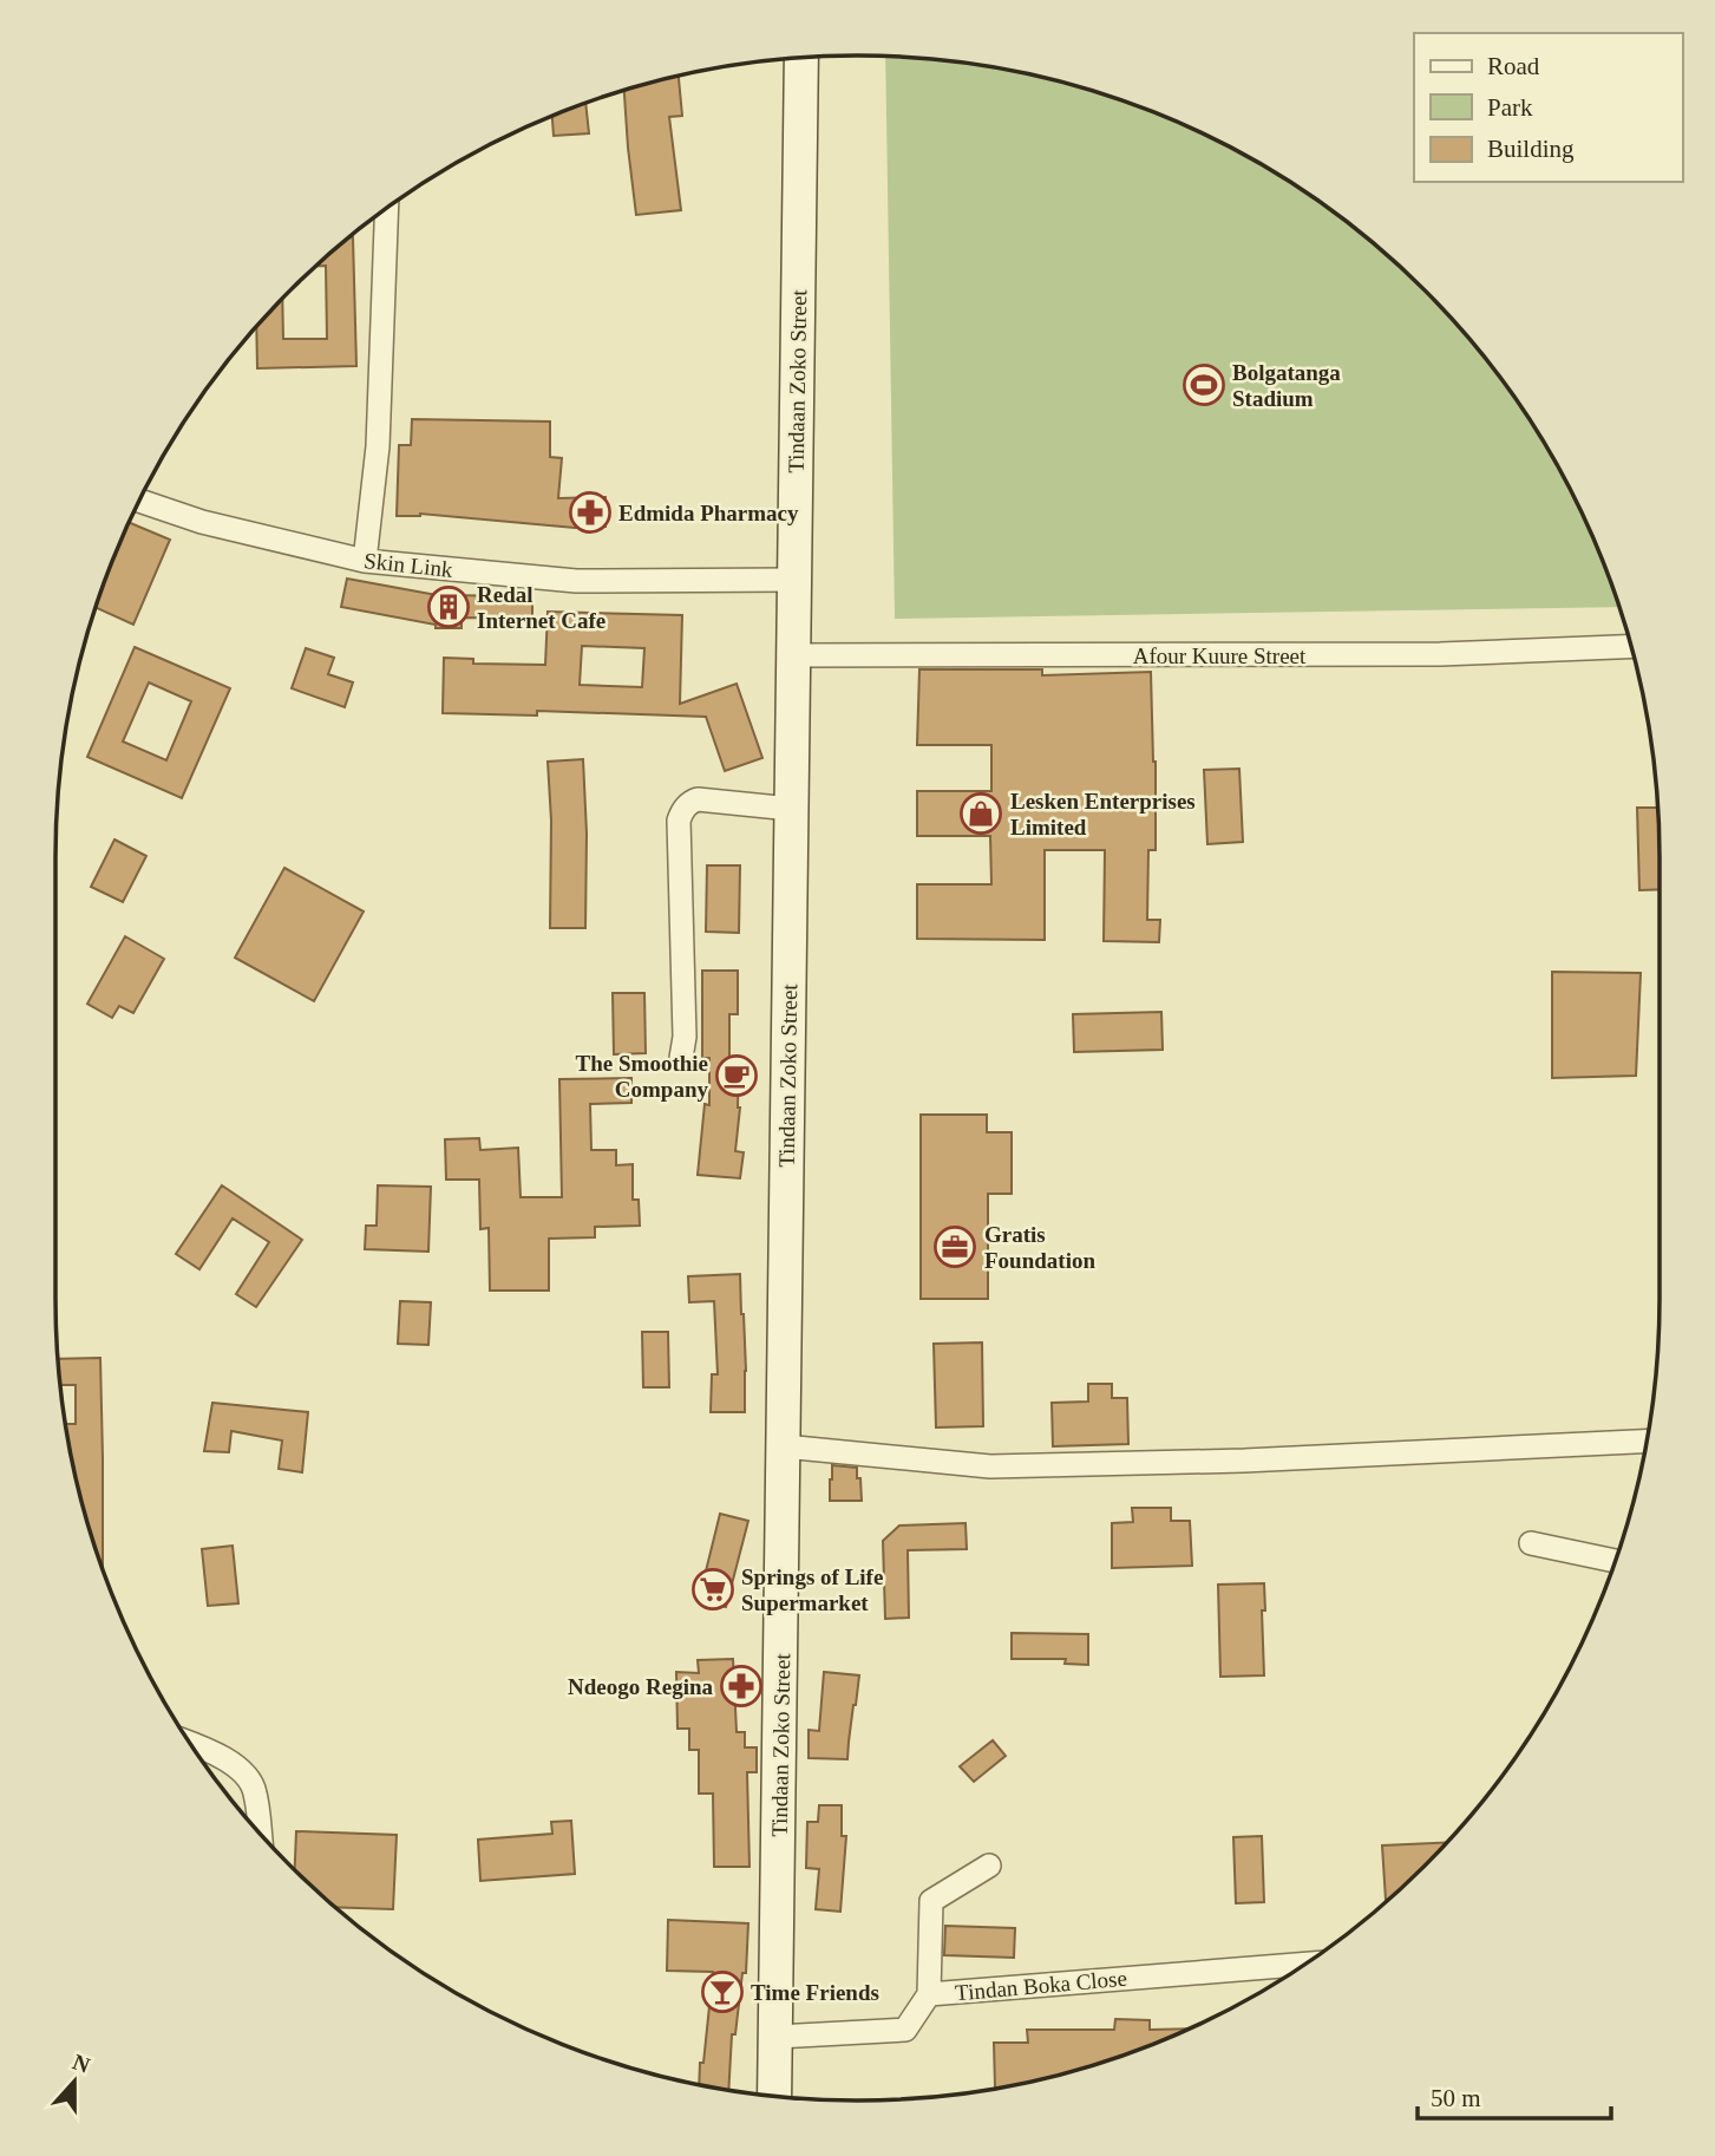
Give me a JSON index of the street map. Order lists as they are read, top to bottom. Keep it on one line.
{"streets":{"main road":["Tindaan Zoko Street"],"street":["Skin Link","Afour Kuure Street","Tindan Boka Close"]},"crossings":[["Tindaan Zoko Street","Skin Link"],["Tindaan Zoko Street","Afour Kuure Street"],["Tindaan Zoko Street","Tindan Boka Close"]],"places":{"sports":["Bolgatanga Stadium"],"pharmacy":["Edmida Pharmacy","Ndeogo Regina"],"building":["Redal Internet Cafe"],"shop":["Lesken Enterprises Limited"],"cafe":["The Smoothie Company"],"office":["Gratis Foundation"],"supermarket":["Springs of Life Supermarket"],"bar":["Time Friends"]},"legend":["Road","Park","Building"],"scale_bar":"50 m","north":"top"}
